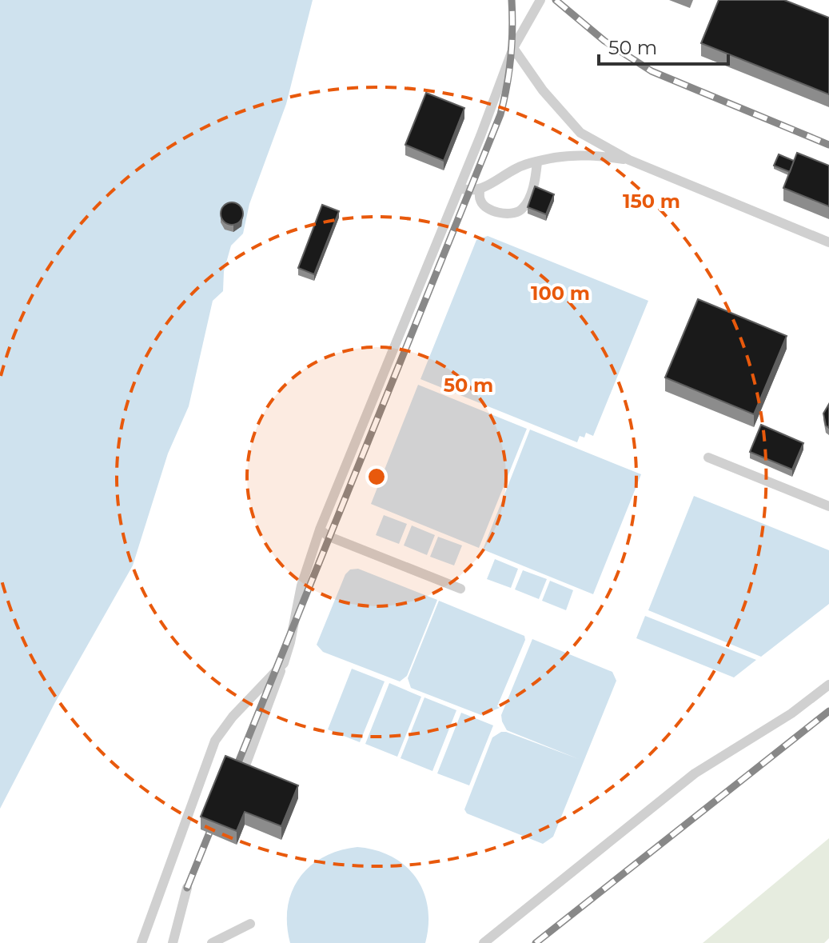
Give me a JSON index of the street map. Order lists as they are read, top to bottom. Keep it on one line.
{"scale_bar":"50 m","rings":["150 m","100 m","50 m"]}
